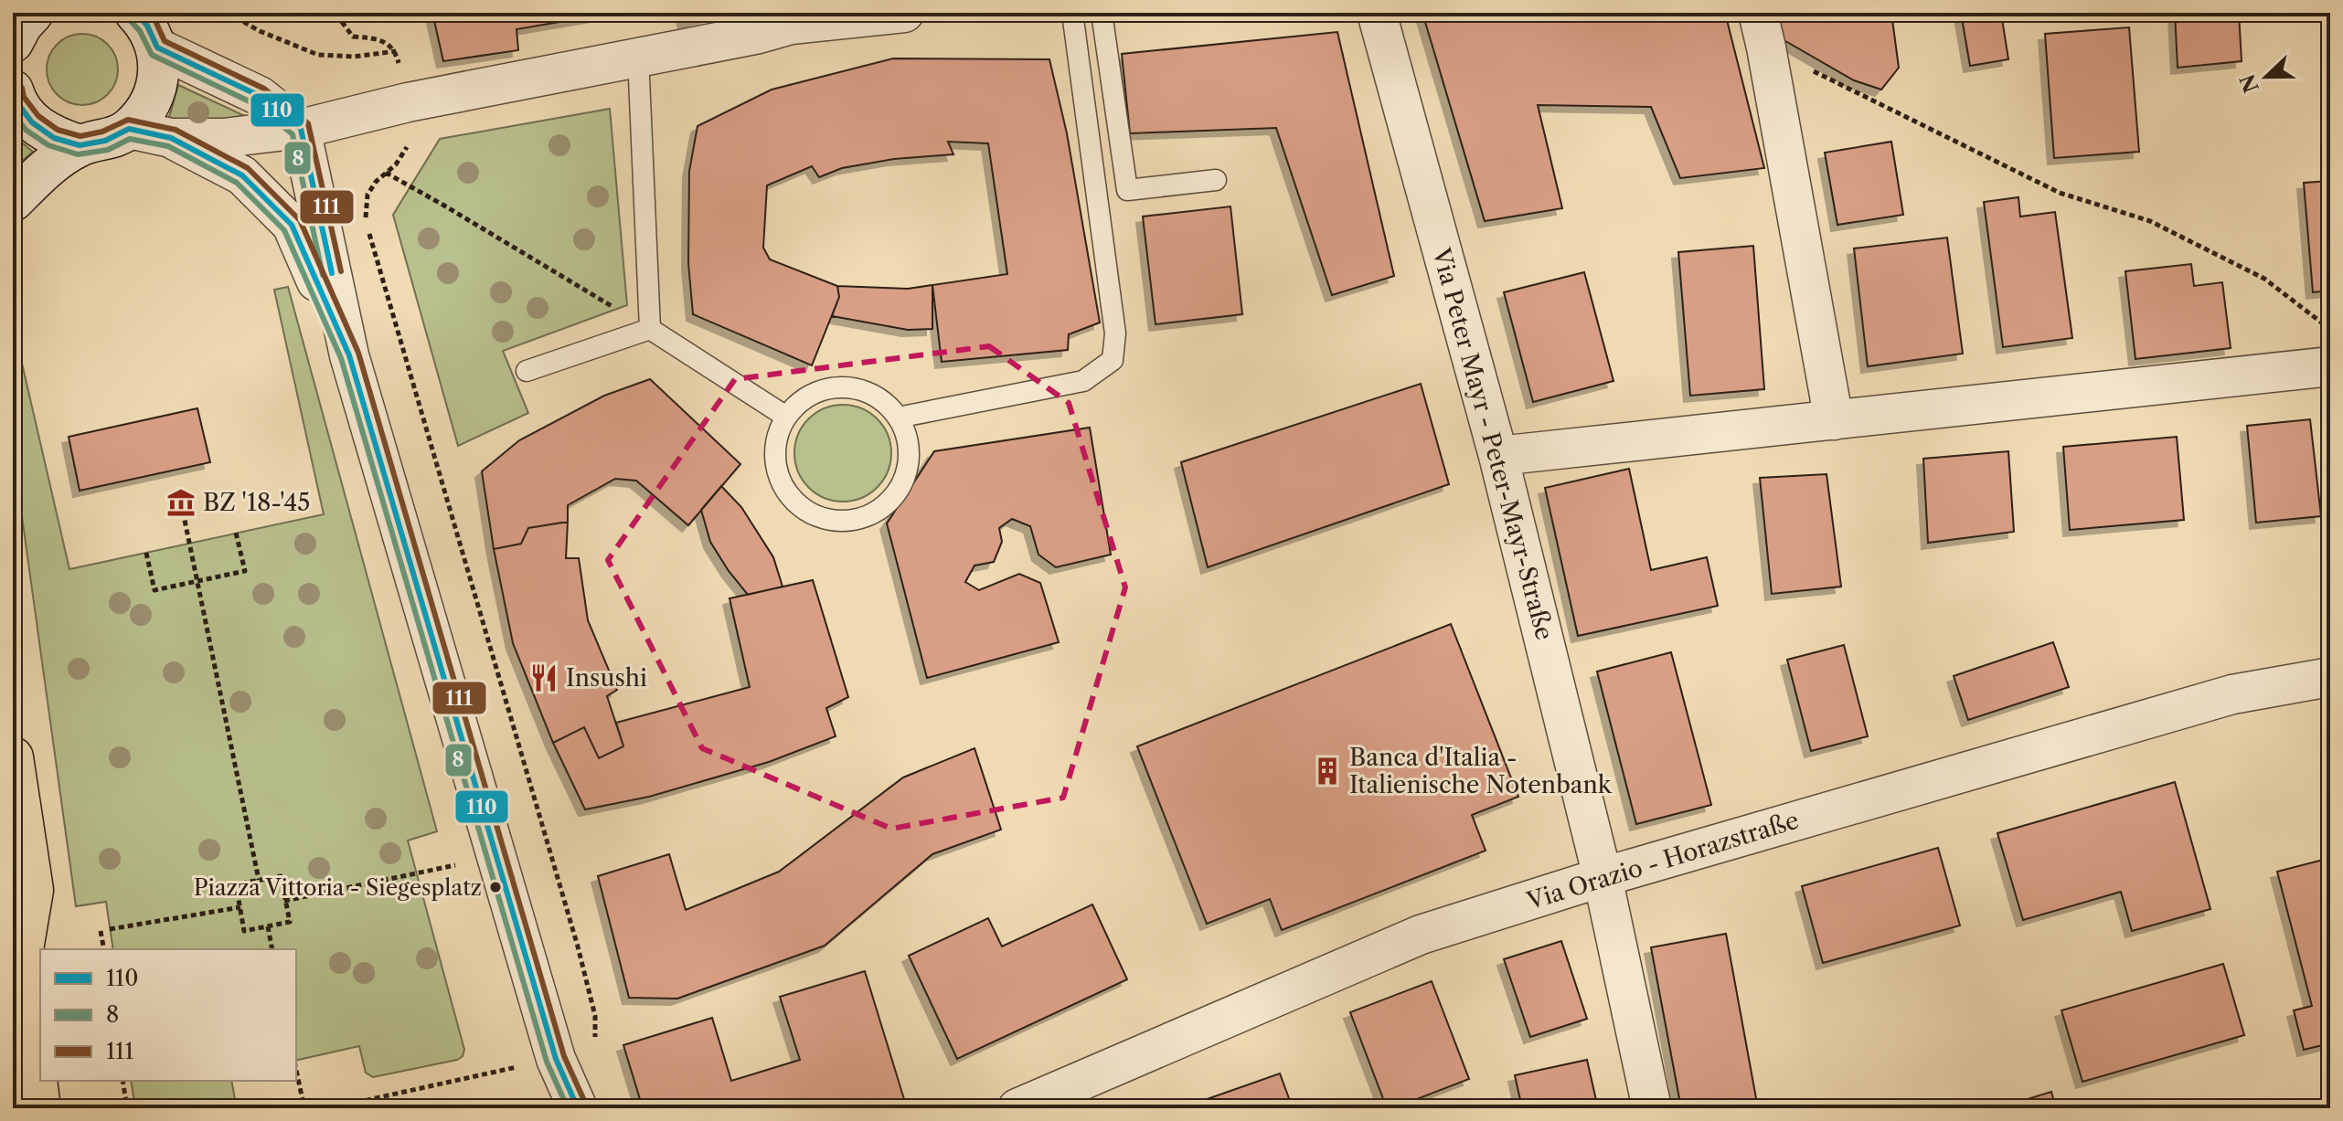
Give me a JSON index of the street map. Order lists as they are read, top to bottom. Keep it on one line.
{"streets":{"street":["Via Peter Mayr - Peter-Mayr-Straße","Via Orazio - Horazstraße"]},"crossings":[["Via Peter Mayr - Peter-Mayr-Straße","Via Orazio - Horazstraße"]],"places":{"museum":["BZ '18-'45"],"restaurant":["Insushi"],"building":["Banca d'Italia - Italienische Notenbank"],"other":["Piazza Vittoria - Siegesplatz"]},"lines":["transit line 110","transit line 111","transit line 8"],"legend":["110","8","111"],"north":"left"}
